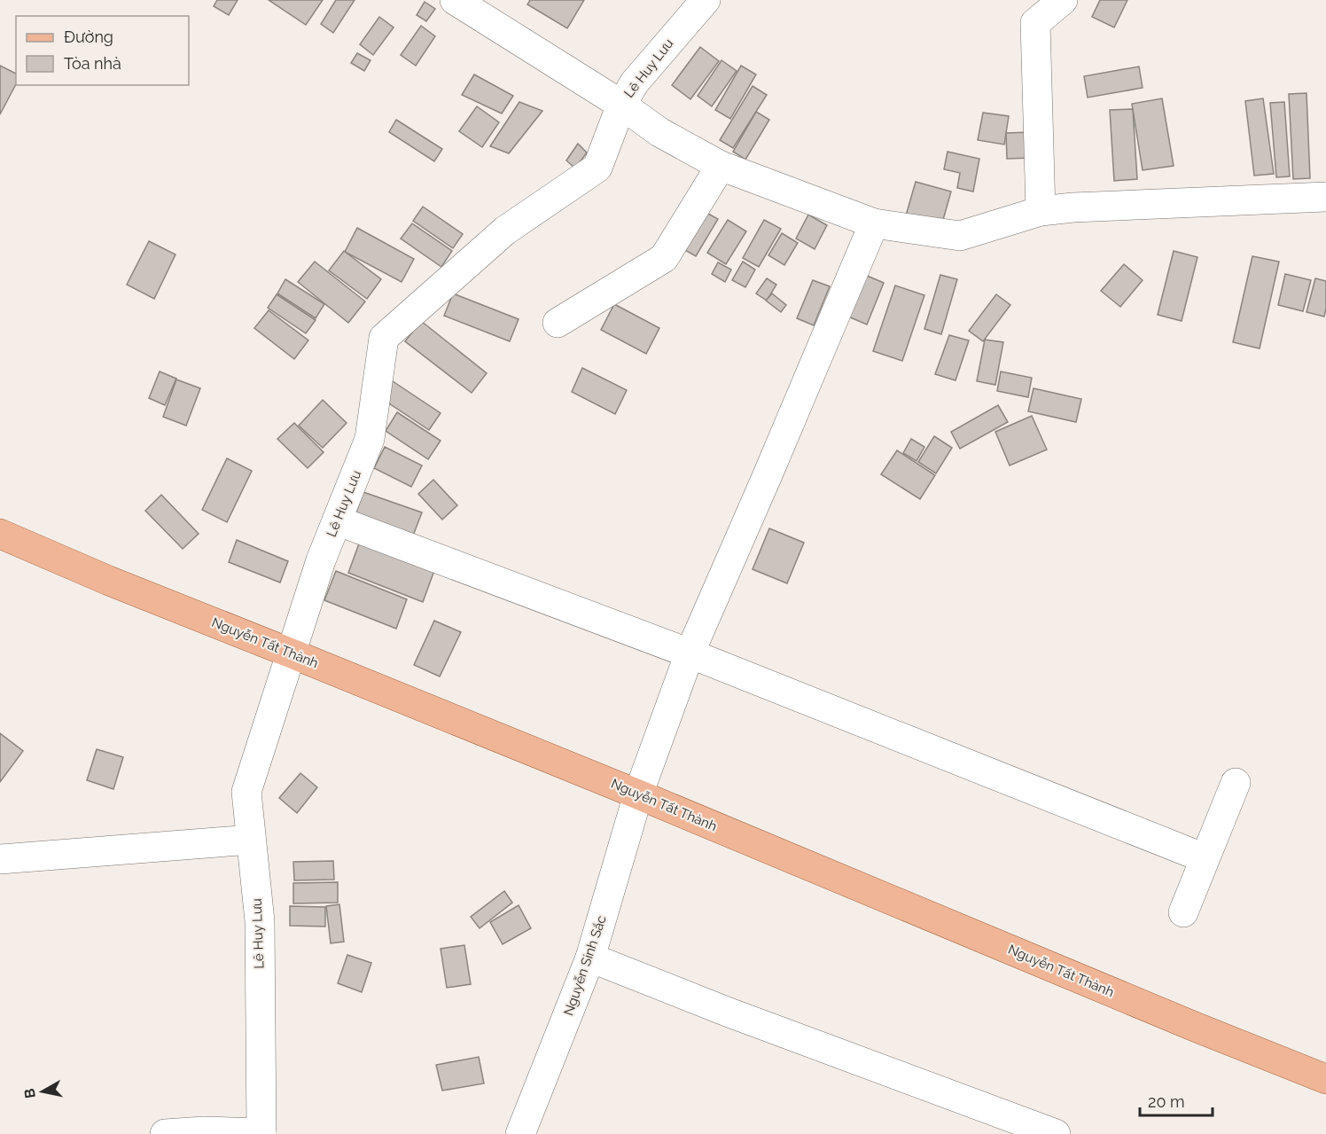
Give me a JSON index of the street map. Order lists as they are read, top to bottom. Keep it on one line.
{"streets":{"main road":["Nguyễn Tất Thành"],"street":["Lê Huy Lưu","Nguyễn Sinh Sắc"]},"crossings":[["Lê Huy Lưu","Nguyễn Tất Thành"],["Nguyễn Tất Thành","Nguyễn Sinh Sắc"]],"legend":["Đường","Tòa nhà"],"scale_bar":"20 m","north":"left"}
